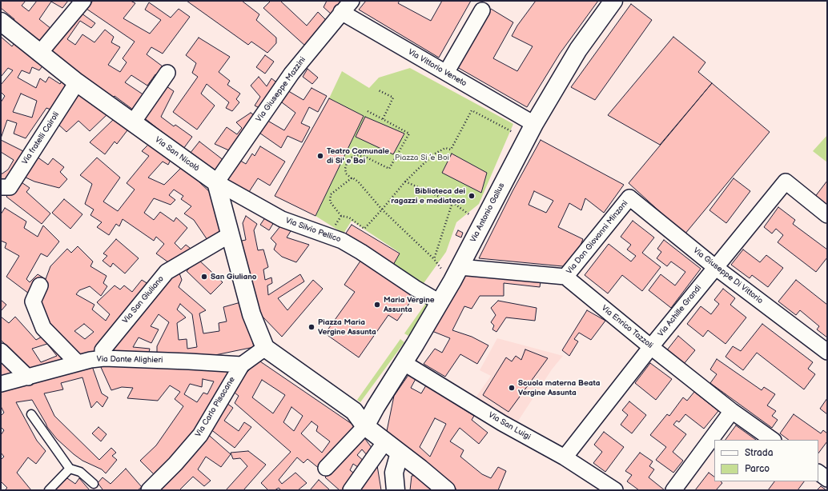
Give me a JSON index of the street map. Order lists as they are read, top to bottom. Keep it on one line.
{"streets":{"main road":["Via San Nicolò","Via Antonio Gallus"],"street":["Via Vittorio Veneto","Via Giuseppe Mazzini","Via fratelli Cairoli","Via Silvio Pellico","Via Don Giovanni Minzoni","Via Giuseppe Di Vittorio","Via San Giuliano","Via Achille Grandi","Via Enrico Tazzoli","Via Dante Alighieri","Via Carlo Pisacane","Via San Luigi"]},"crossings":[["Via Vittorio Veneto","Via Giuseppe Mazzini"],["Via Vittorio Veneto","Via Antonio Gallus"],["Via Giuseppe Mazzini","Via San Nicolò"],["Via Giuseppe Mazzini","Via Silvio Pellico"],["Via fratelli Cairoli","Via San Nicolò"],["Via San Nicolò","Via Silvio Pellico"],["Via Antonio Gallus","Via Silvio Pellico"],["Via Antonio Gallus","Via San Luigi"],["Via Don Giovanni Minzoni","Via Giuseppe Di Vittorio"],["Via Don Giovanni Minzoni","Via Enrico Tazzoli"],["Via Giuseppe Di Vittorio","Via Achille Grandi"],["Via San Giuliano","Via Dante Alighieri"],["Via Achille Grandi","Via Enrico Tazzoli"],["Via Achille Grandi","Via San Luigi"],["Via Dante Alighieri","Via Carlo Pisacane"]],"parks":["Piazza Si ’e Boi"],"places":["Teatro Comunale di Si' e Boi","Biblioteca dei ragazzi e mediateca","San Giuliano","Maria Vergine Assunta","Piazza Maria Vergine Assunta","Scuola materna Beata Vergine Assunta"],"legend":["Strada","Parco"]}
